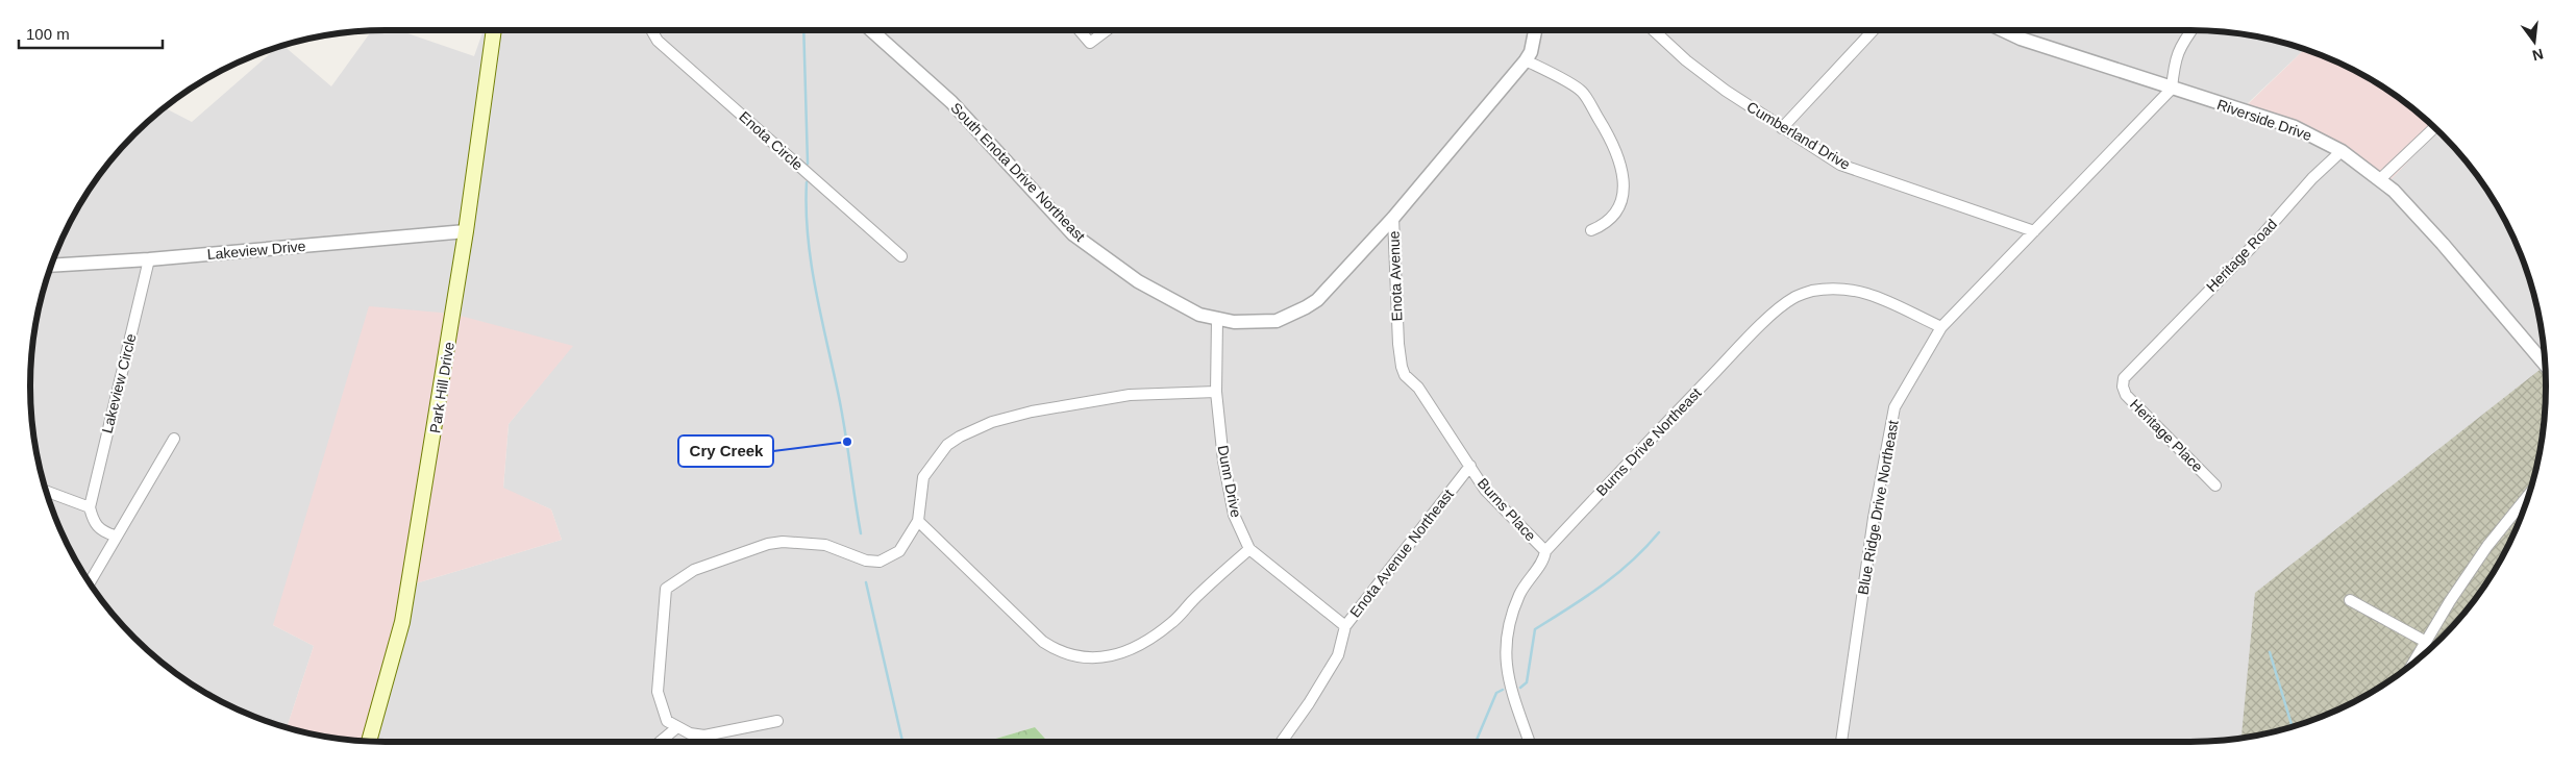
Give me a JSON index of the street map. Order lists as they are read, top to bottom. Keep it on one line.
{"streets":{"main road":["Park Hill Drive"],"street":["Riverside Drive","Cumberland Drive","Enota Circle","South Enota Drive Northeast","Lakeview Drive","Heritage Road","Enota Avenue","Lakeview Circle","Heritage Place","Burns Drive Northeast","Dunn Drive","Blue Ridge Drive Northeast","Burns Place","Enota Avenue Northeast"]},"crossings":[["Riverside Drive","Heritage Road"],["Riverside Drive","Blue Ridge Drive Northeast"],["Cumberland Drive","Blue Ridge Drive Northeast"],["South Enota Drive Northeast","Enota Avenue"],["South Enota Drive Northeast","Dunn Drive"],["Lakeview Drive","Lakeview Circle"],["Lakeview Drive","Park Hill Drive"],["Heritage Road","Heritage Place"],["Enota Avenue","Burns Place"],["Enota Avenue","Enota Avenue Northeast"],["Burns Drive Northeast","Blue Ridge Drive Northeast"],["Burns Drive Northeast","Burns Place"],["Dunn Drive","Enota Avenue Northeast"],["Burns Place","Enota Avenue Northeast"]],"places":["Cry Creek"],"scale_bar":"100 m","north":"bottom"}
